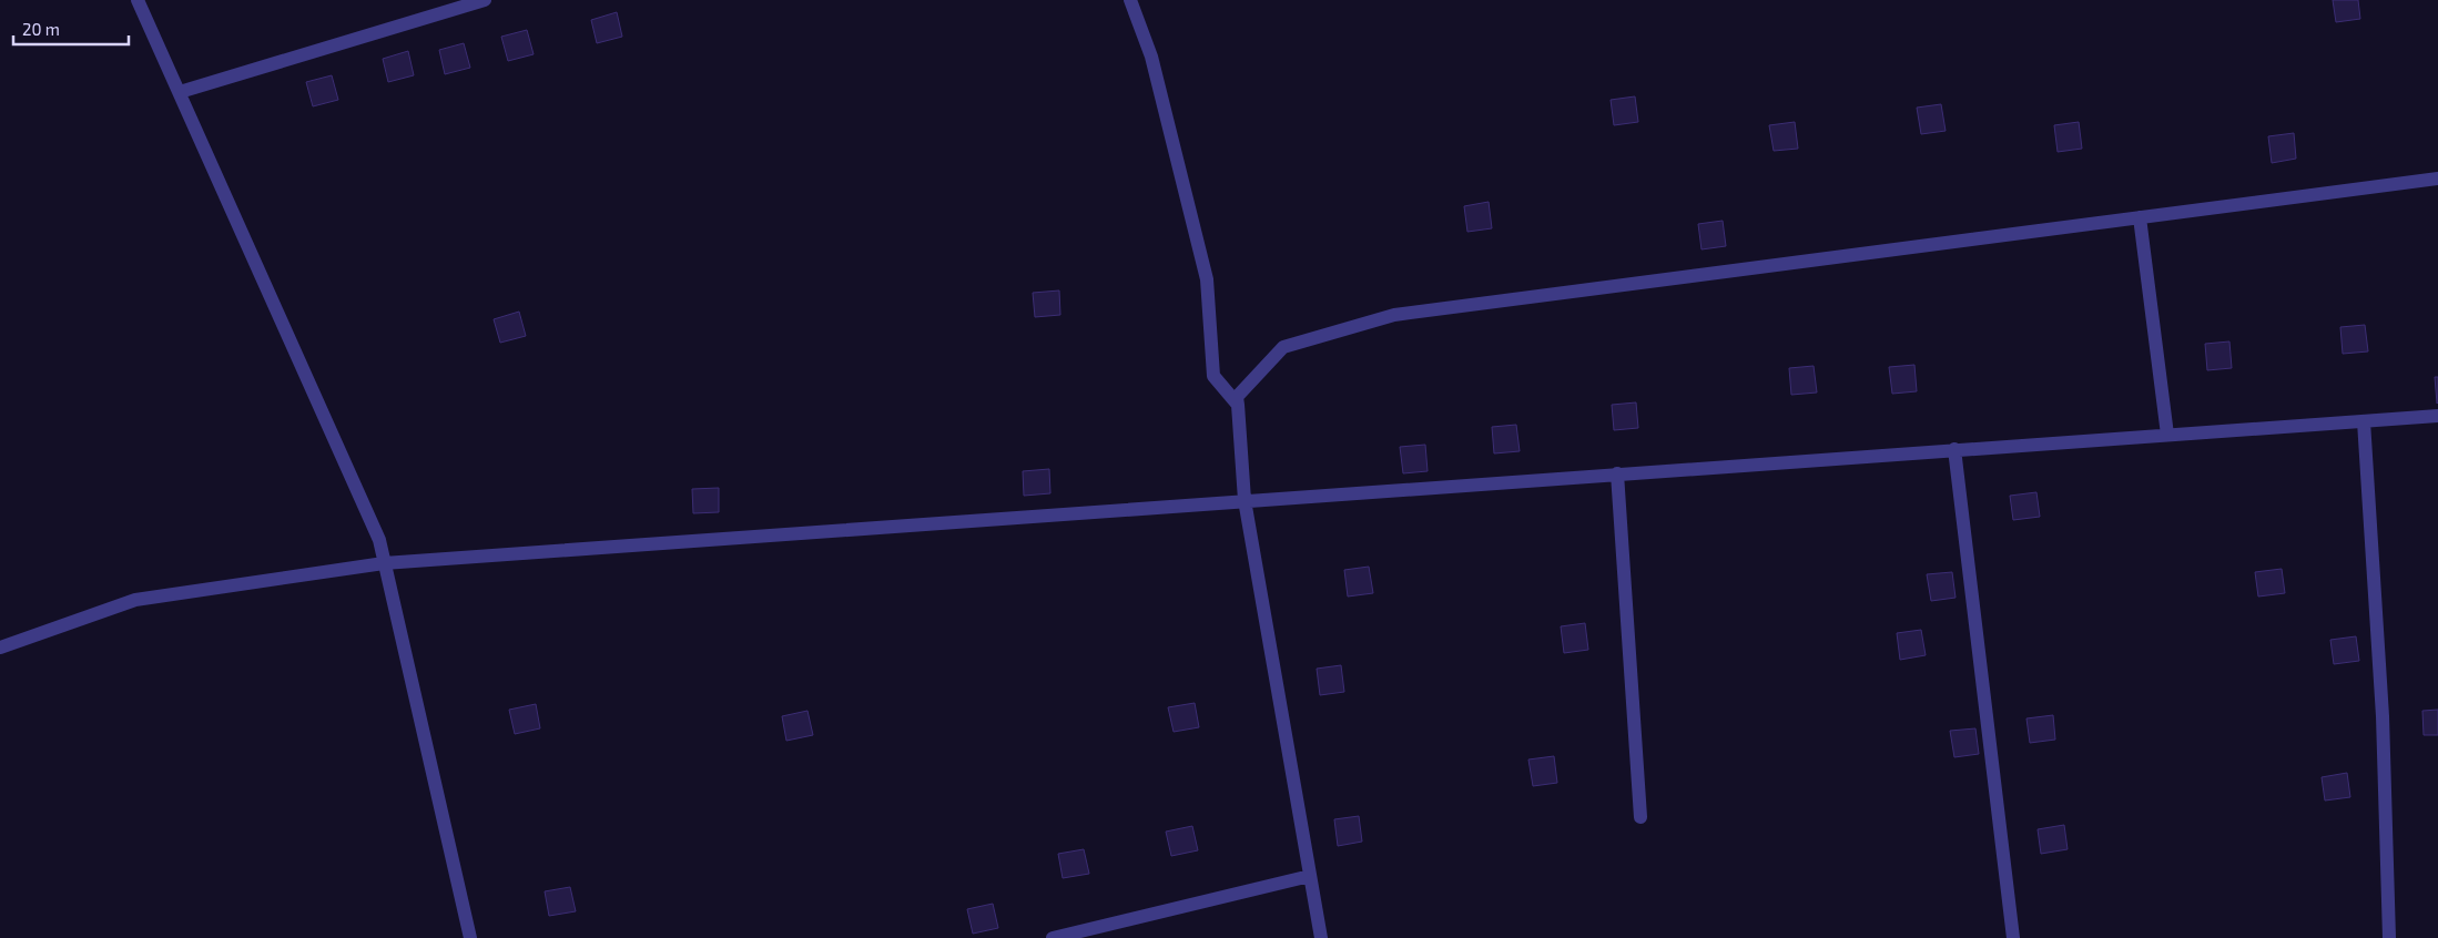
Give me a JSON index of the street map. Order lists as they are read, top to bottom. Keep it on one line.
{"scale_bar":"20 m"}
